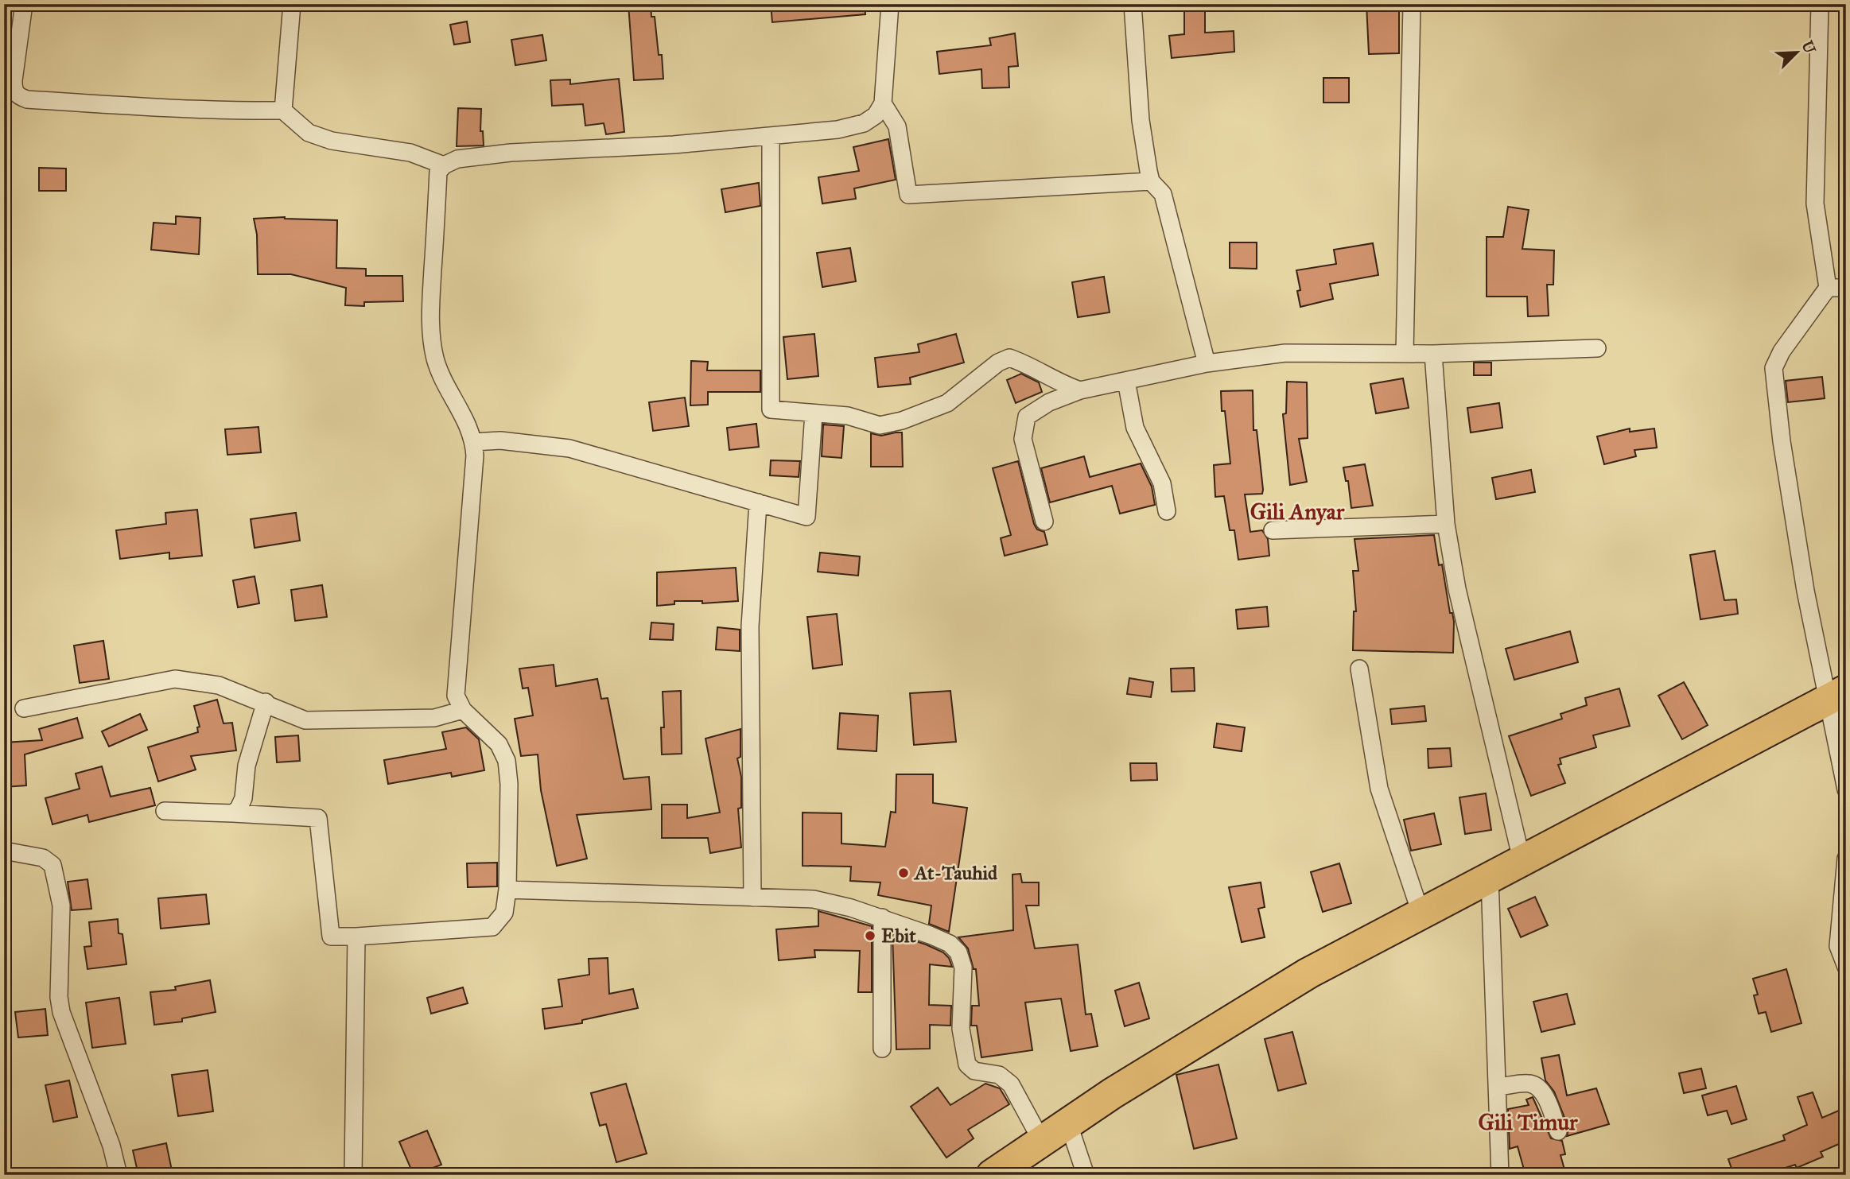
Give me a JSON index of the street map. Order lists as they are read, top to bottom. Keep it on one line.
{"districts":["Gili Anyar","Gili Timur"],"places":["At-Tauhid","Ebit"],"north":"top right"}
